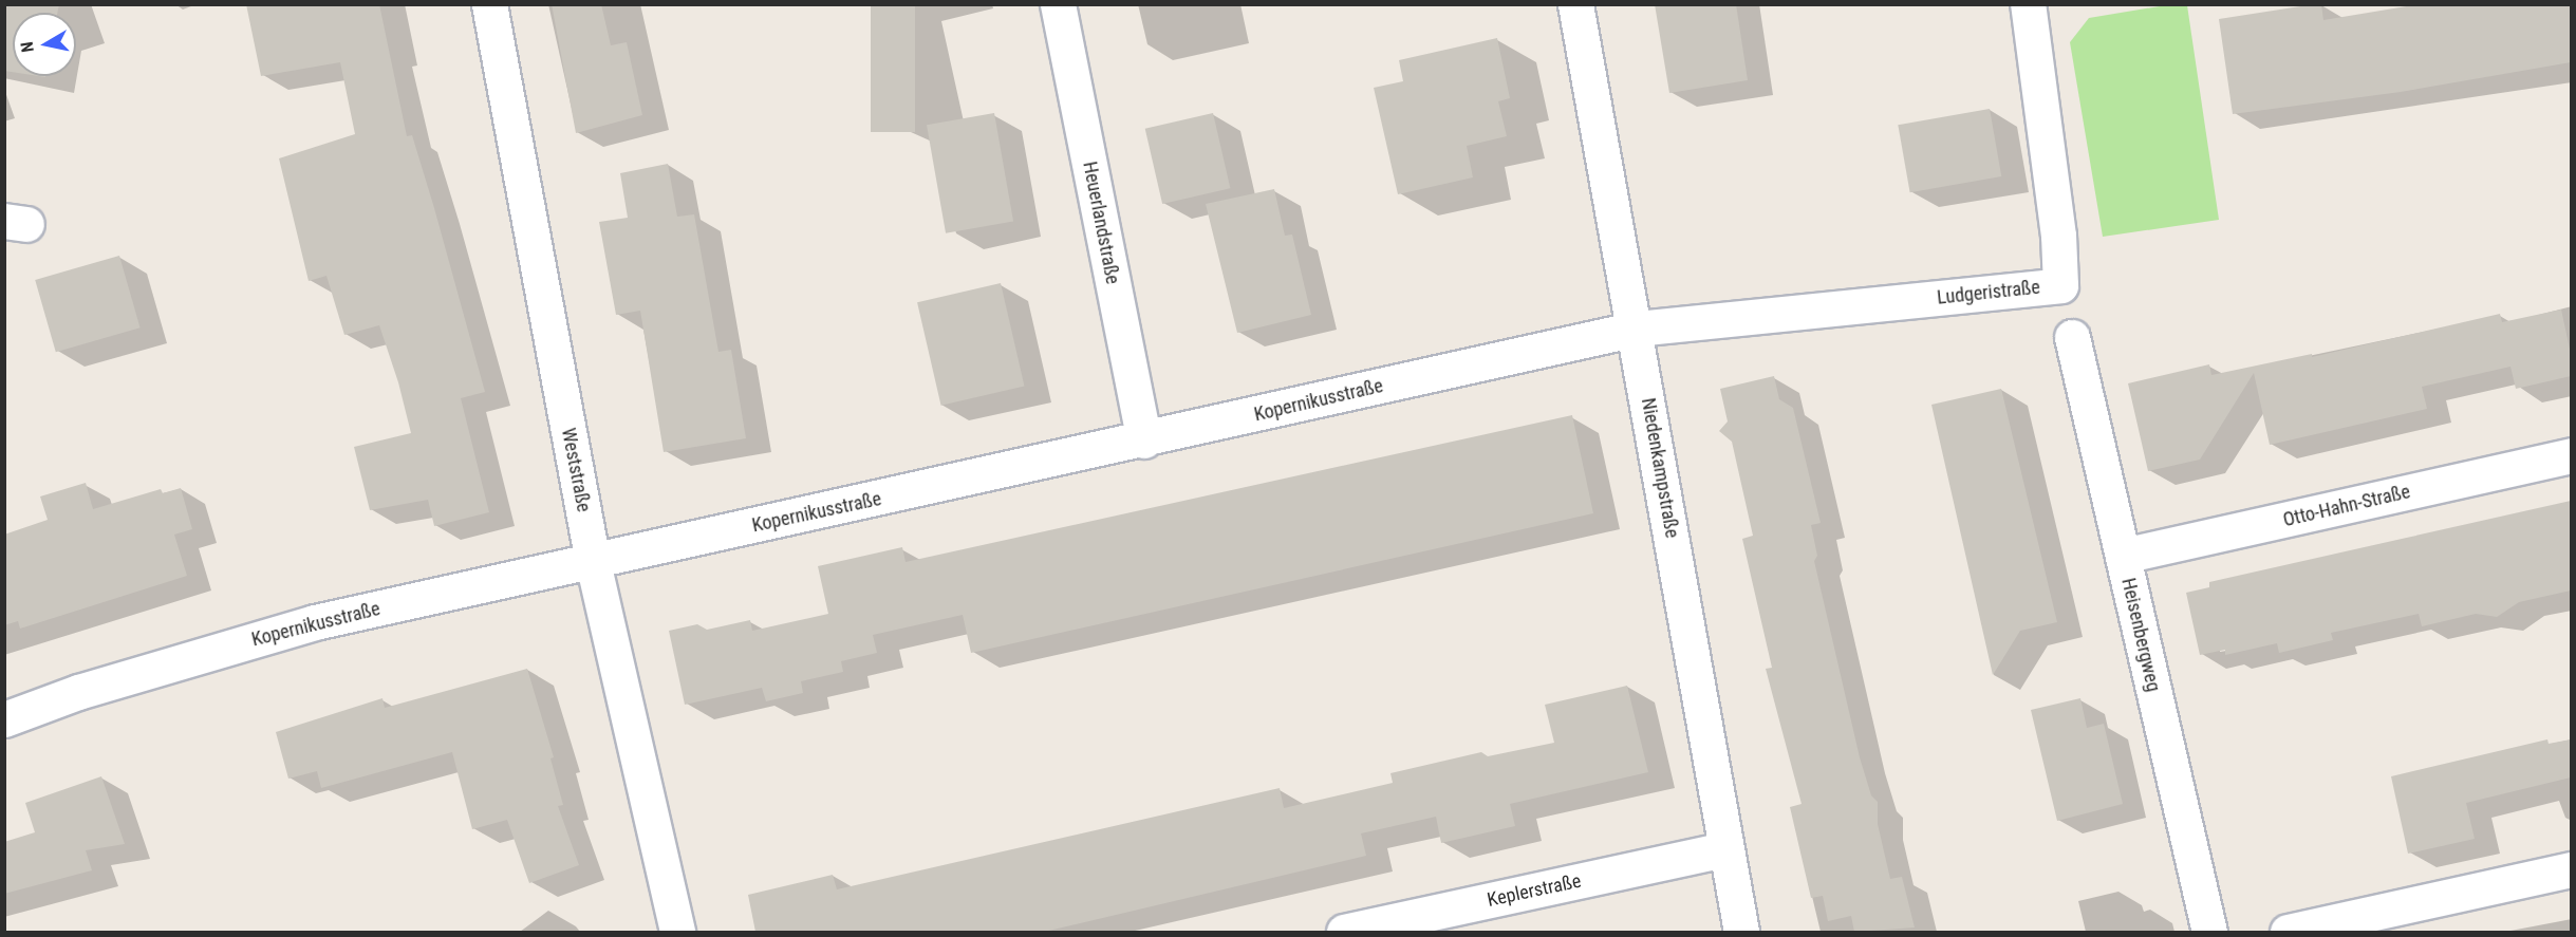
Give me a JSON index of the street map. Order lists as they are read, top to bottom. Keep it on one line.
{"streets":{"street":["Heuerlandstraße","Ludgeristraße","Kopernikusstraße","Niedenkampstraße","Weststraße","Otto-Hahn-Straße","Heisenbergweg","Keplerstraße"]},"crossings":[["Heuerlandstraße","Kopernikusstraße"],["Ludgeristraße","Kopernikusstraße"],["Ludgeristraße","Niedenkampstraße"],["Kopernikusstraße","Niedenkampstraße"],["Kopernikusstraße","Weststraße"],["Niedenkampstraße","Keplerstraße"],["Otto-Hahn-Straße","Heisenbergweg"]],"north":"left"}
